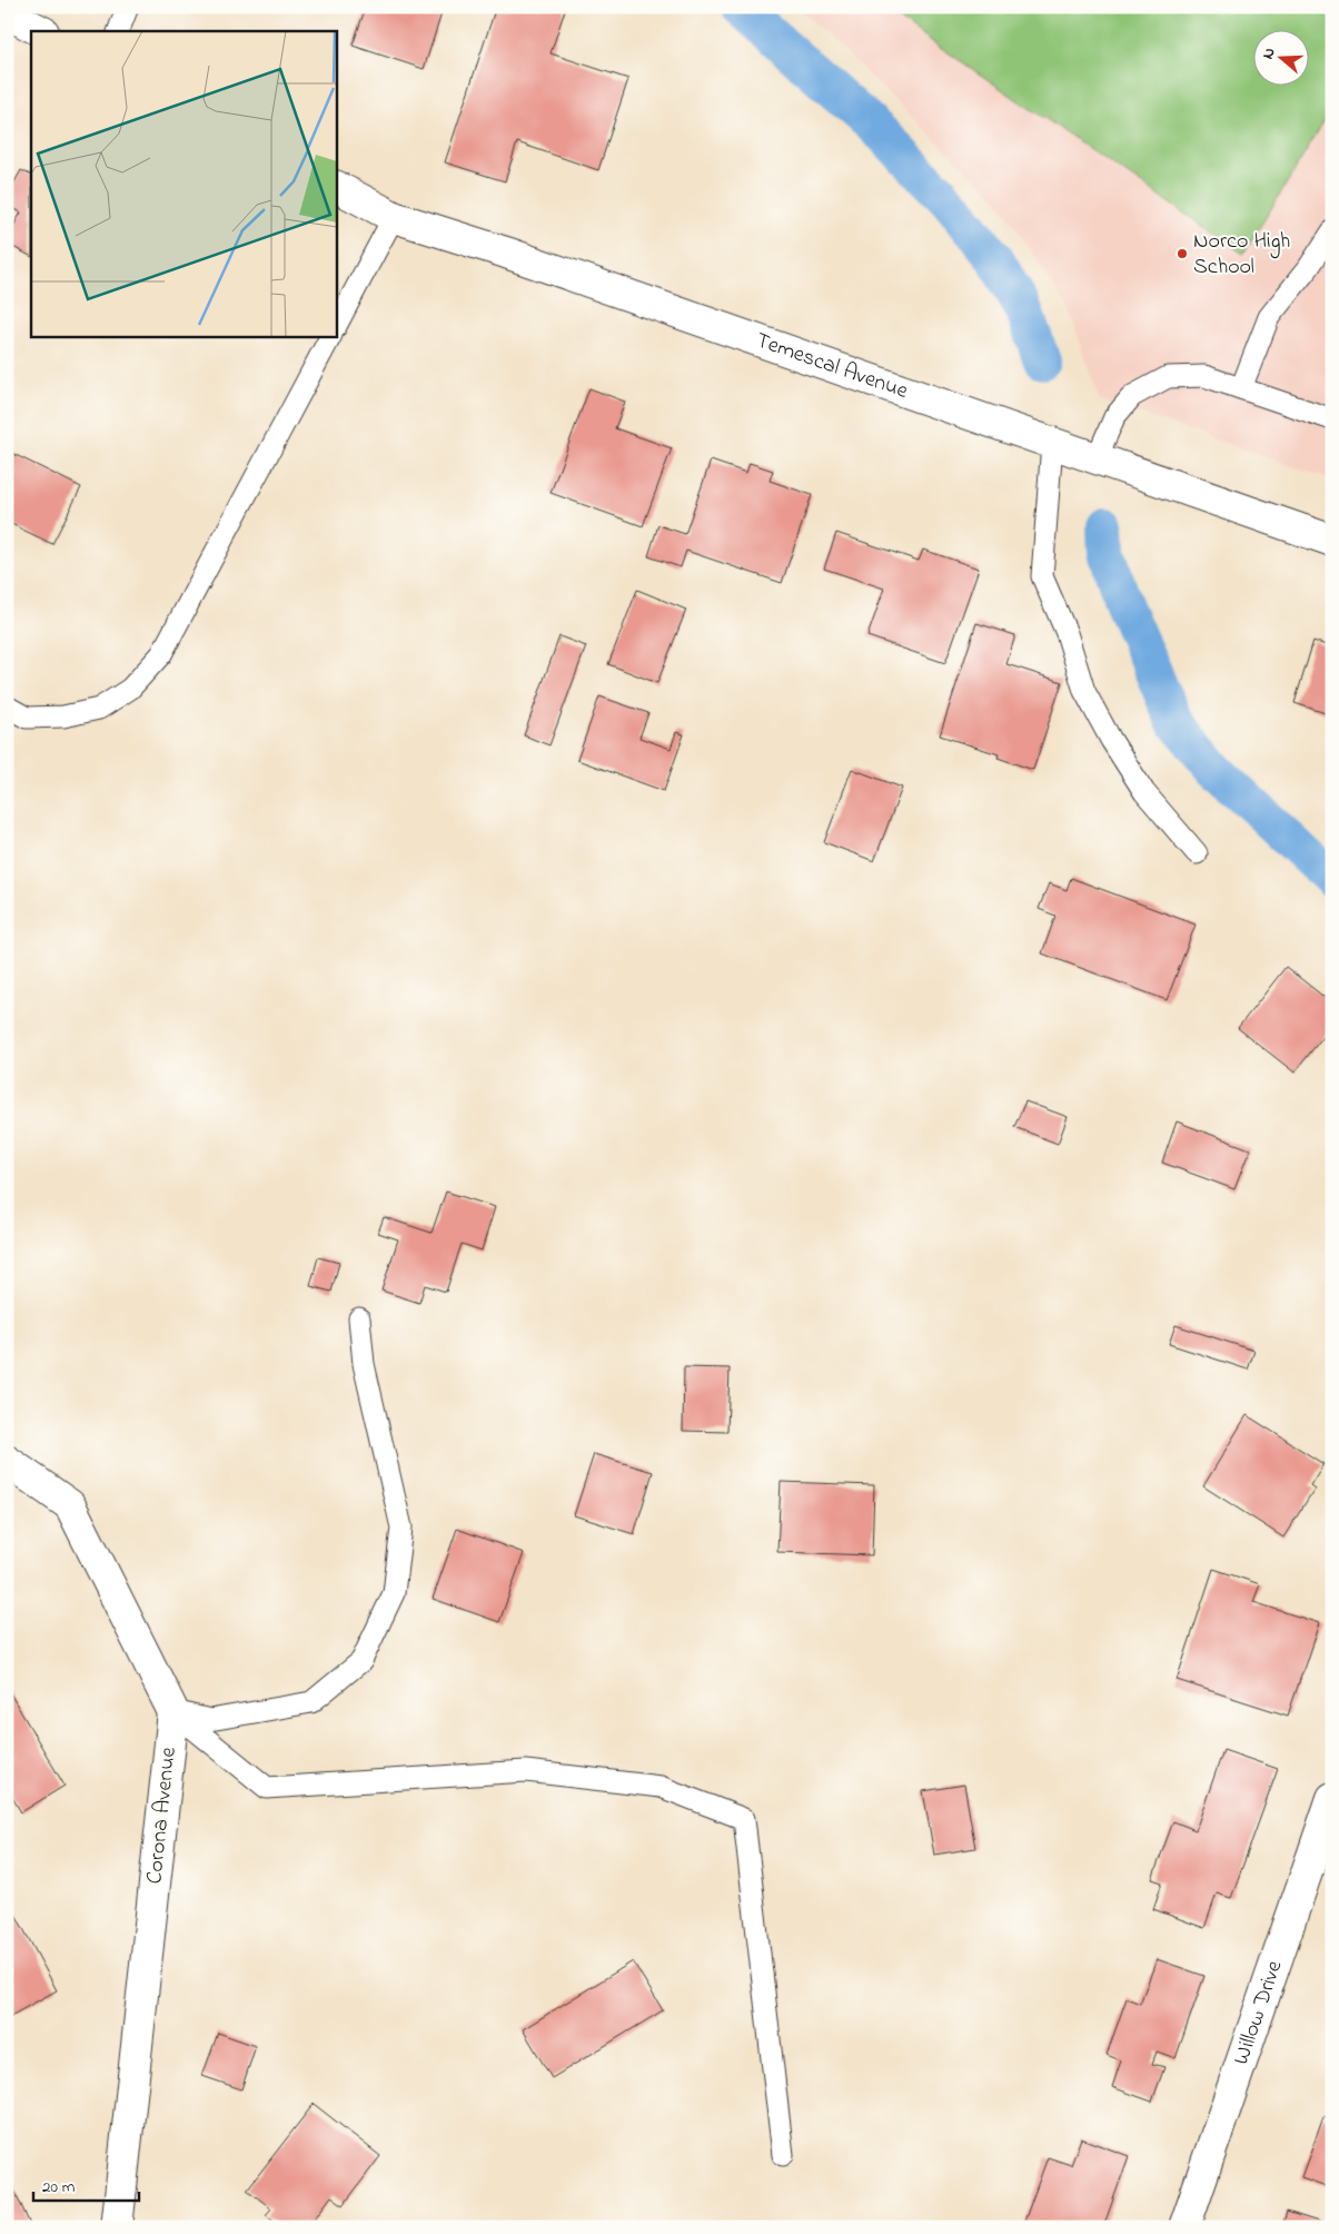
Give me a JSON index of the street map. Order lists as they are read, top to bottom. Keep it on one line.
{"streets":{"street":["Temescal Avenue","Corona Avenue","Willow Drive"]},"places":["Norco High School"],"scale_bar":"20 m","north":"left"}
